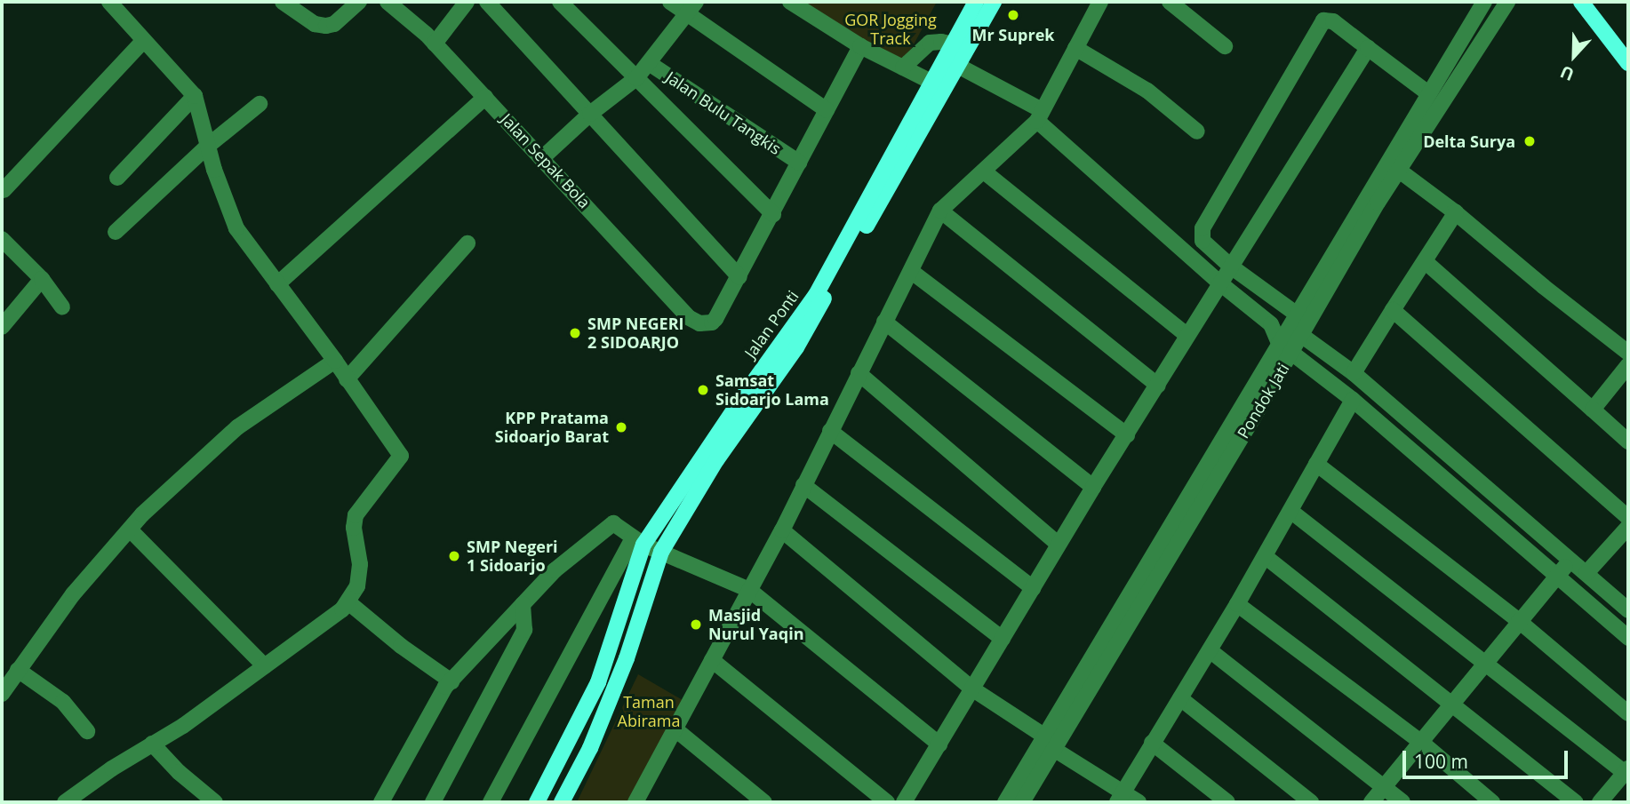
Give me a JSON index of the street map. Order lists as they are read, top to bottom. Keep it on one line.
{"streets":{"main road":["Jalan Ponti"],"street":["Jalan Bulu Tangkis","Jalan Sepak Bola","Pondok Jati"]},"parks":["GOR Jogging Track","Taman Abirama"],"places":["Mr Suprek","Delta Surya","SMP NEGERI 2 SIDOARJO","Samsat Sidoarjo Lama","KPP Pratama Sidoarjo Barat","SMP Negeri 1 Sidoarjo","Masjid Nurul Yaqin"],"scale_bar":"100 m","north":"bottom"}
